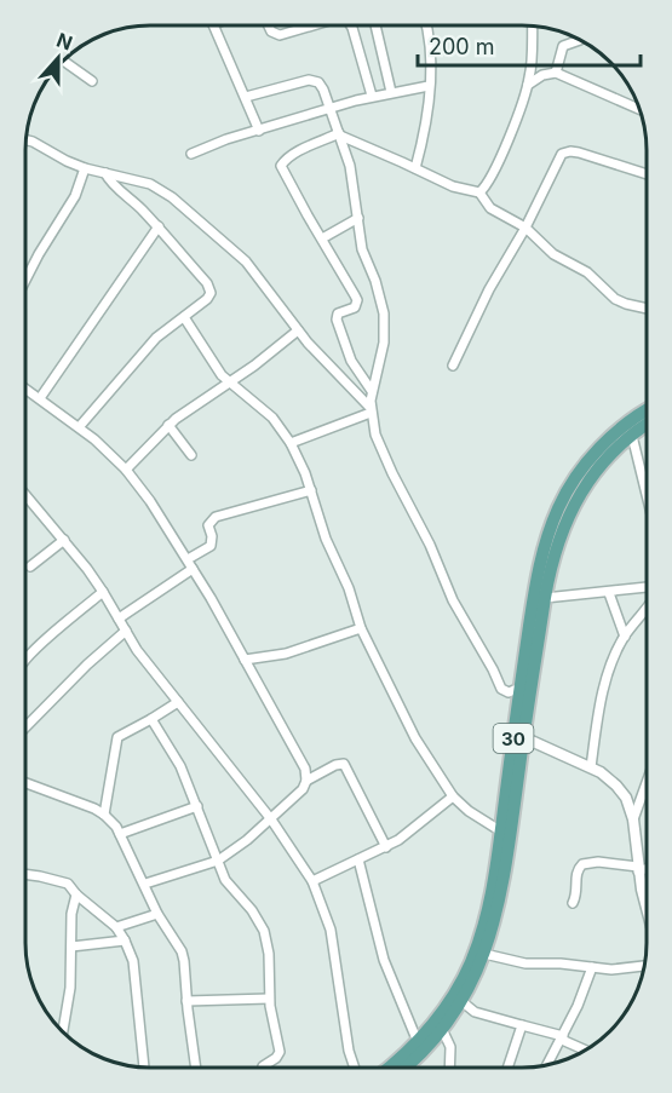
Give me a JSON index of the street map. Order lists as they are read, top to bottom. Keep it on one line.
{"streets":{"main road":["30"]},"scale_bar":"200 m","north":"top"}
